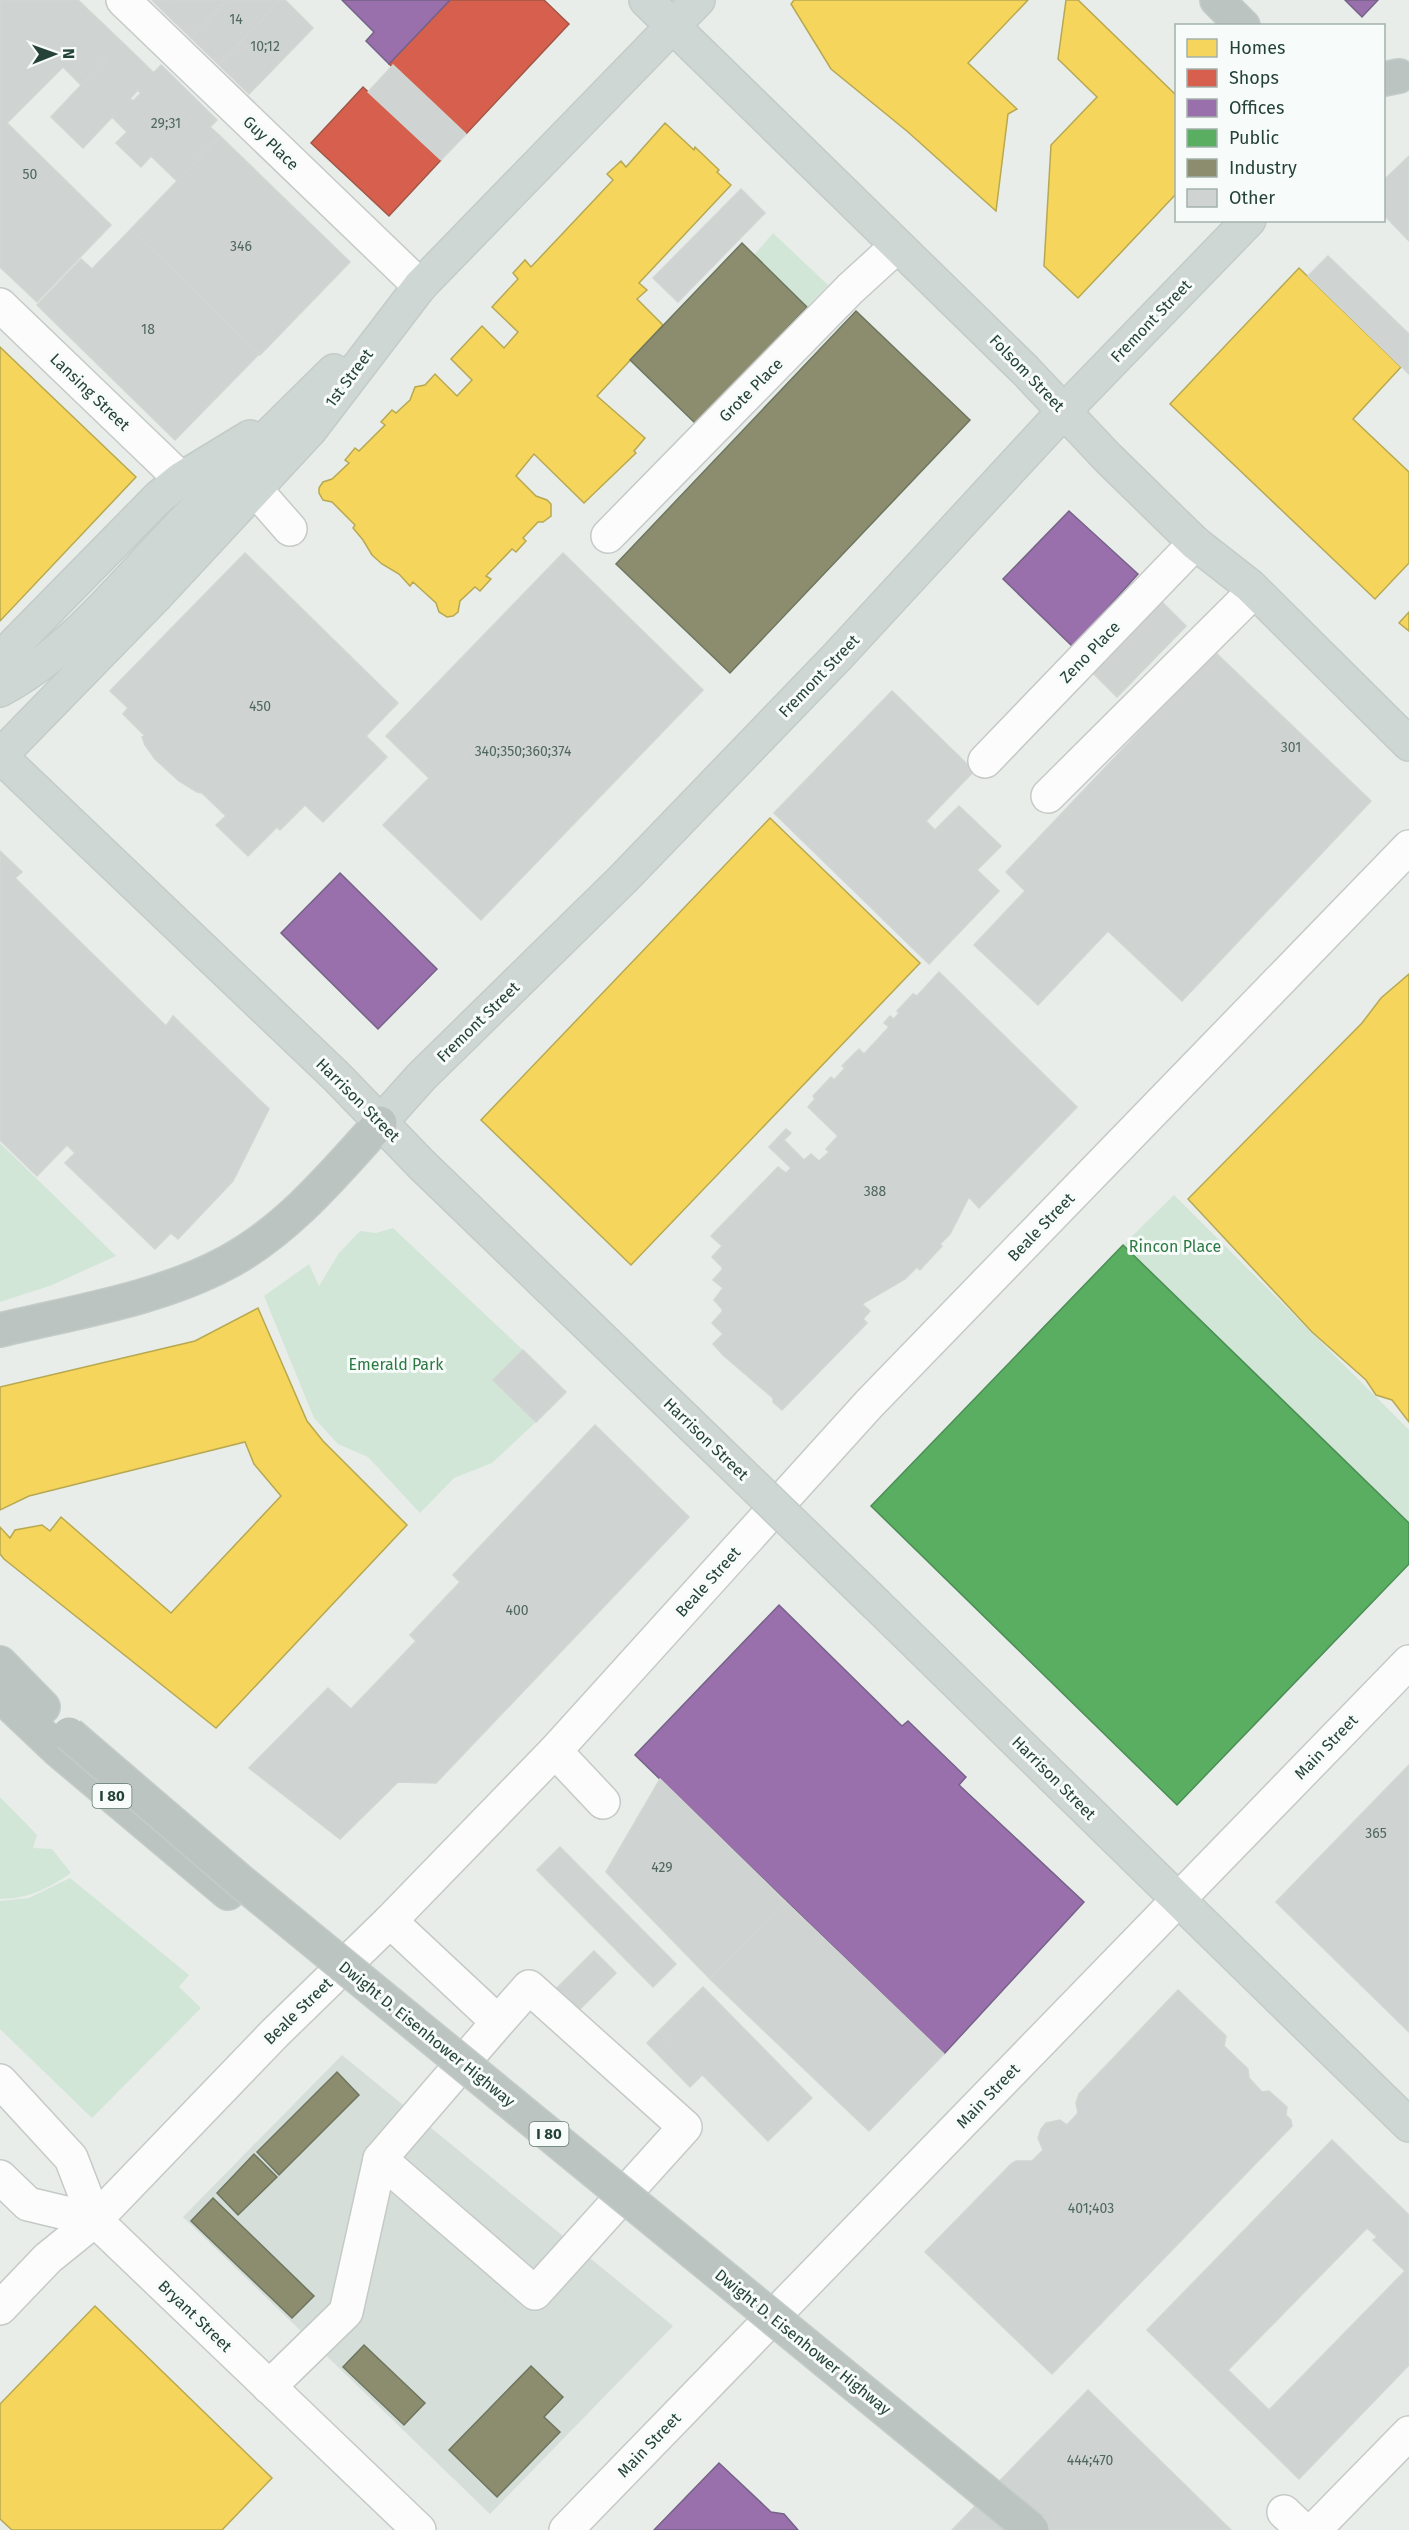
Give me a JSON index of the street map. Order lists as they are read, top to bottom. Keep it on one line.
{"streets":{"highway":["I 80","Dwight D. Eisenhower Highway"],"main road":["Fremont Street","Folsom Street","1st Street","Harrison Street"],"street":["Guy Place","Grote Place","Lansing Street","Zeno Place","Beale Street","Main Street","Bryant Street"]},"crossings":[["Guy Place","1st Street"],["Fremont Street","Folsom Street"],["Fremont Street","Harrison Street"],["Folsom Street","1st Street"],["Folsom Street","Grote Place"],["Folsom Street","Zeno Place"],["1st Street","Harrison Street"],["Harrison Street","Main Street"],["Beale Street","Bryant Street"]],"parks":["Rincon Place","Emerald Park"],"house_numbers":["14","10;12","29;31","50","346","18","450","301","340;350;360;374","388","400","365","429","401;403","444;470"],"legend":["Homes","Shops","Offices","Public","Industry","Other"],"north":"right"}
